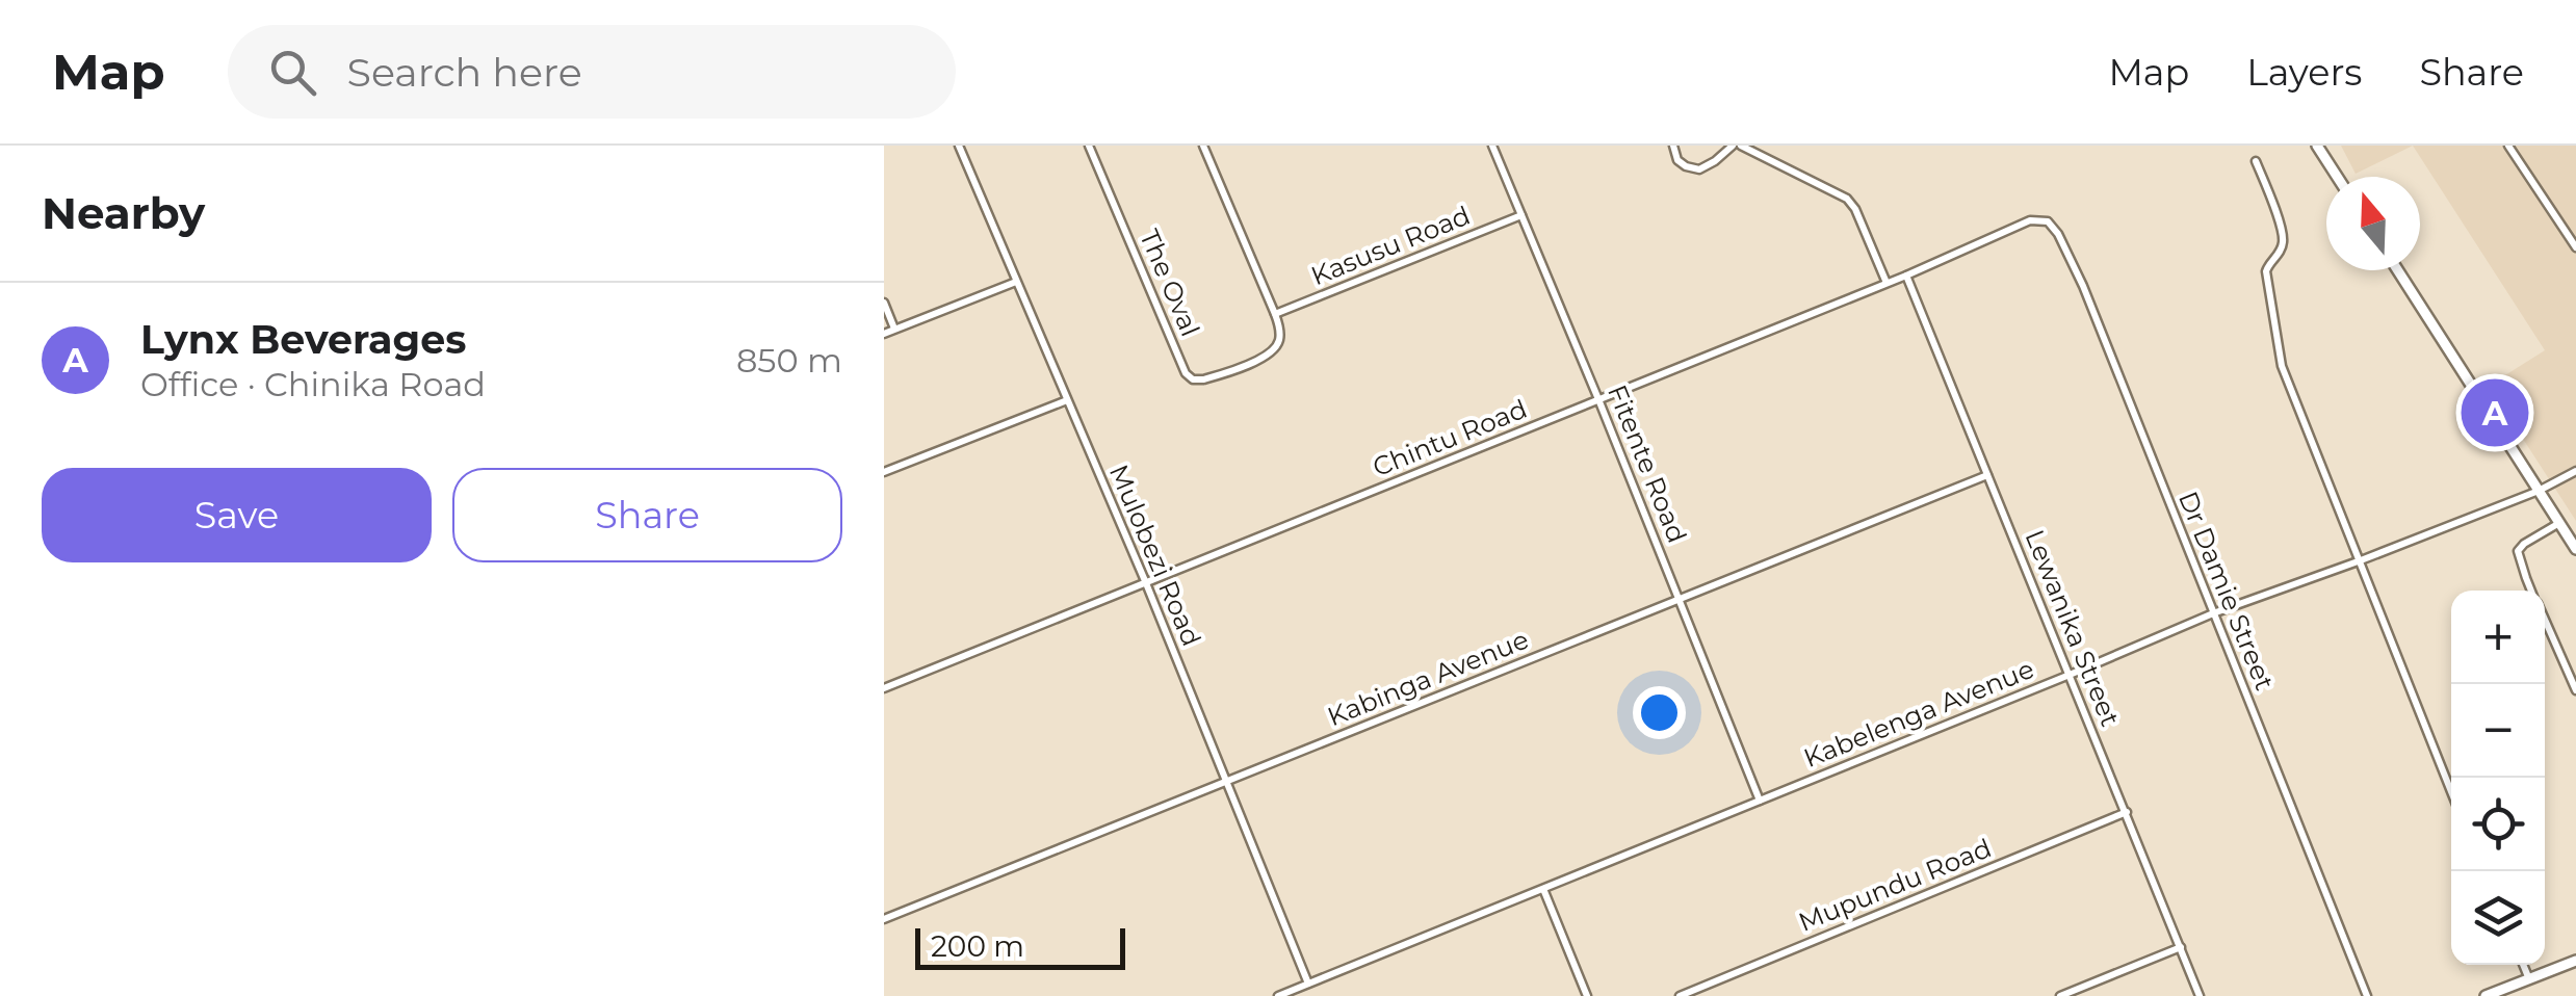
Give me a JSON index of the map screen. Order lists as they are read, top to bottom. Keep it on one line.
{"streets":{"street":["Kasusu Road","The Oval","Chintu Road","Fitente Road","Mulobezi Road","Dr Damie Street","Lewanika Street","Kabinga Avenue","Kabelenga Avenue","Mupundu Road"]},"crossings":[["Kasusu Road","The Oval"],["Kasusu Road","Fitente Road"],["Chintu Road","Fitente Road"],["Chintu Road","Mulobezi Road"],["Chintu Road","Dr Damie Street"],["Chintu Road","Lewanika Street"],["Fitente Road","Kabinga Avenue"],["Fitente Road","Kabelenga Avenue"],["Mulobezi Road","Kabinga Avenue"],["Mulobezi Road","Kabelenga Avenue"],["Dr Damie Street","Kabelenga Avenue"],["Lewanika Street","Kabinga Avenue"],["Lewanika Street","Kabelenga Avenue"],["Lewanika Street","Mupundu Road"]],"scale_bar":"200 m","north":"top","page":{"header":"Map","search":"Search here","nav":["Map","Layers","Share"],"heading":"Nearby","list":[{"mark":"A","name":"Lynx Beverages","note":"Office · Chinika Road","value":"850 m"}],"pins":"A","buttons":["Save","Share"],"map_buttons":["+","−"],"scale":"200 m"}}
